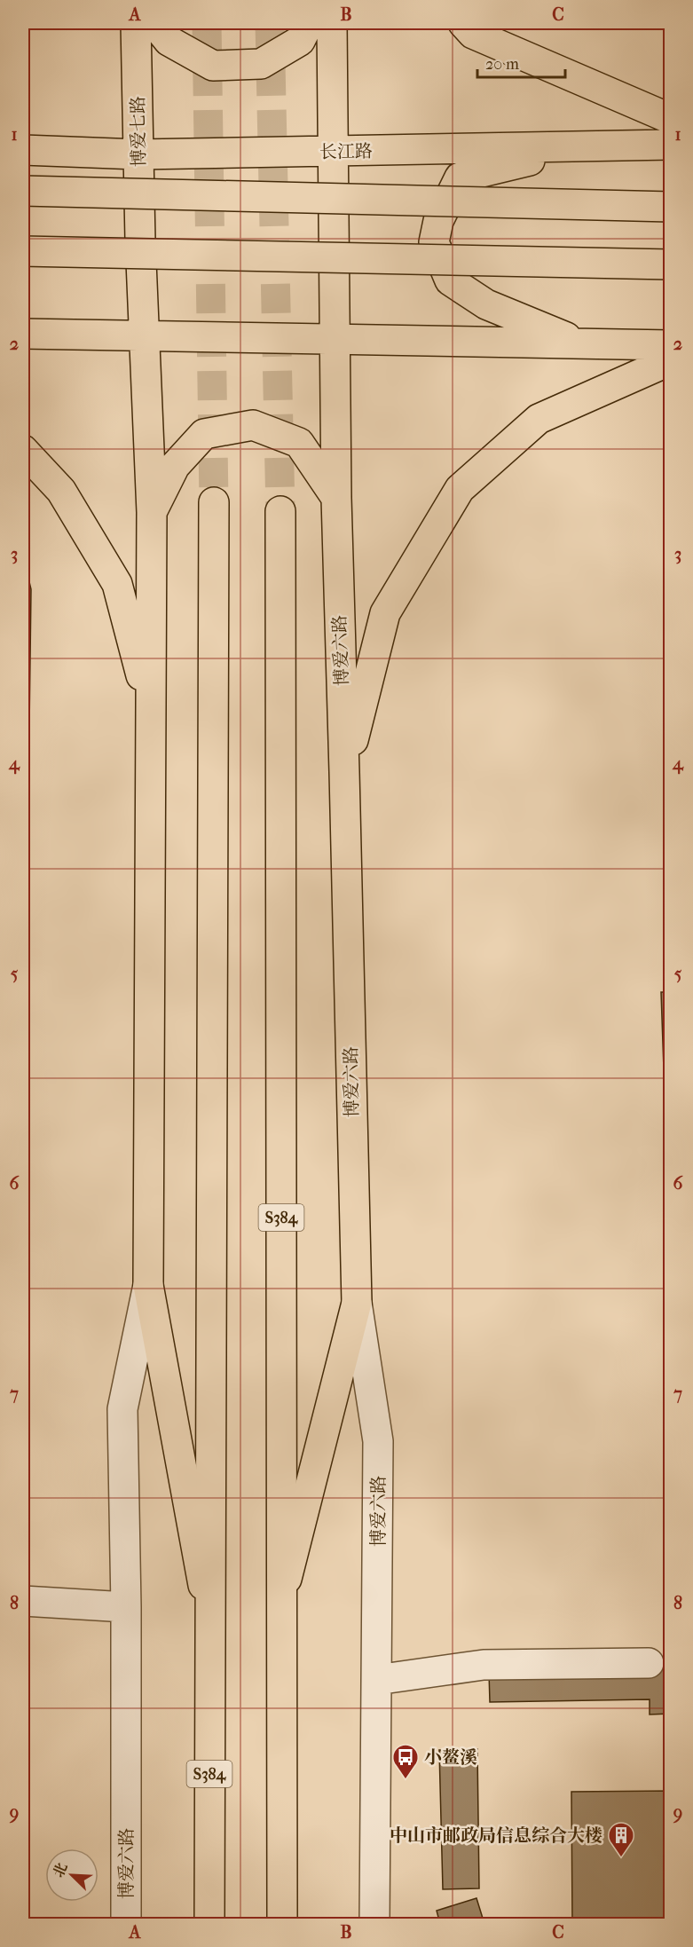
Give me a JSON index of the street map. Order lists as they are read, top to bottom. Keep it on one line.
{"streets":{"main road":["博爱七路","长江路","博爱六路","S384"]},"crossings":[["博爱七路","长江路"],["博爱七路","博爱六路"],["长江路","博爱六路"]],"places":{"bus stop":["小鳌溪"],"building":["中山市邮政局信息综合大楼"]},"scale_bar":"20 m","north":"top left","grid":{"columns":["A","B","C"],"rows":["1","2","3","4","5","6","7","8","9"]}}
